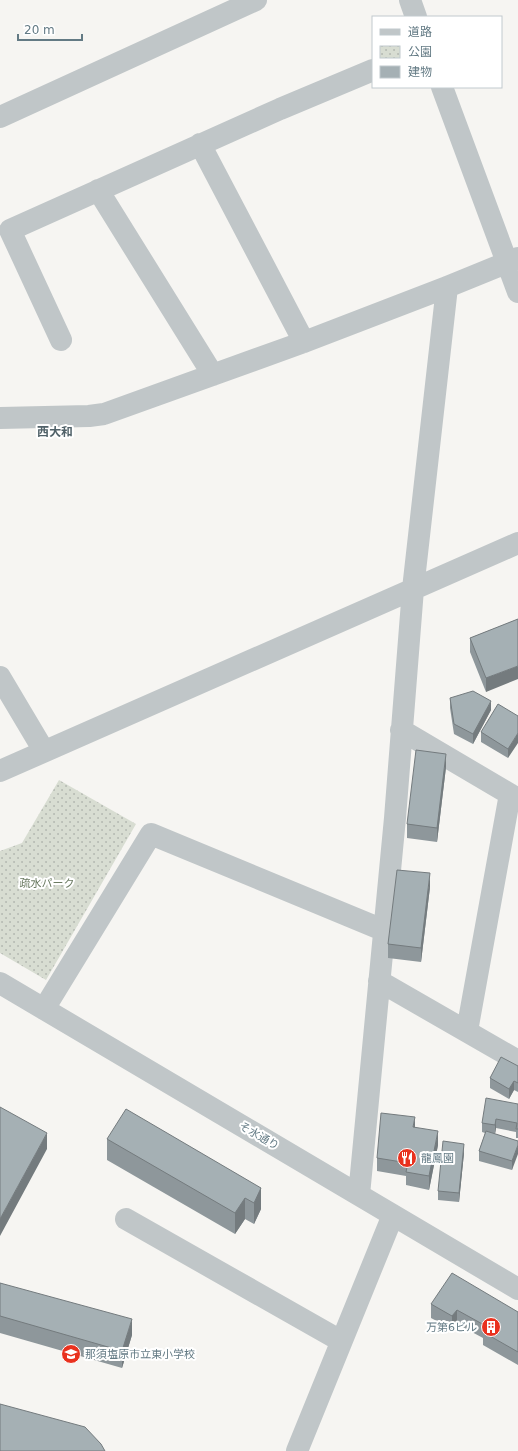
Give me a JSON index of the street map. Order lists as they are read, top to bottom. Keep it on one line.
{"streets":{"street":["そ水通り"]},"districts":["西大和"],"parks":["疏水パーク"],"places":{"restaurant":["龍鳳園"],"building":["万第6ビル"],"school or university":["那須塩原市立東小学校"]},"legend":["道路","公園","建物"],"scale_bar":"20 m"}
